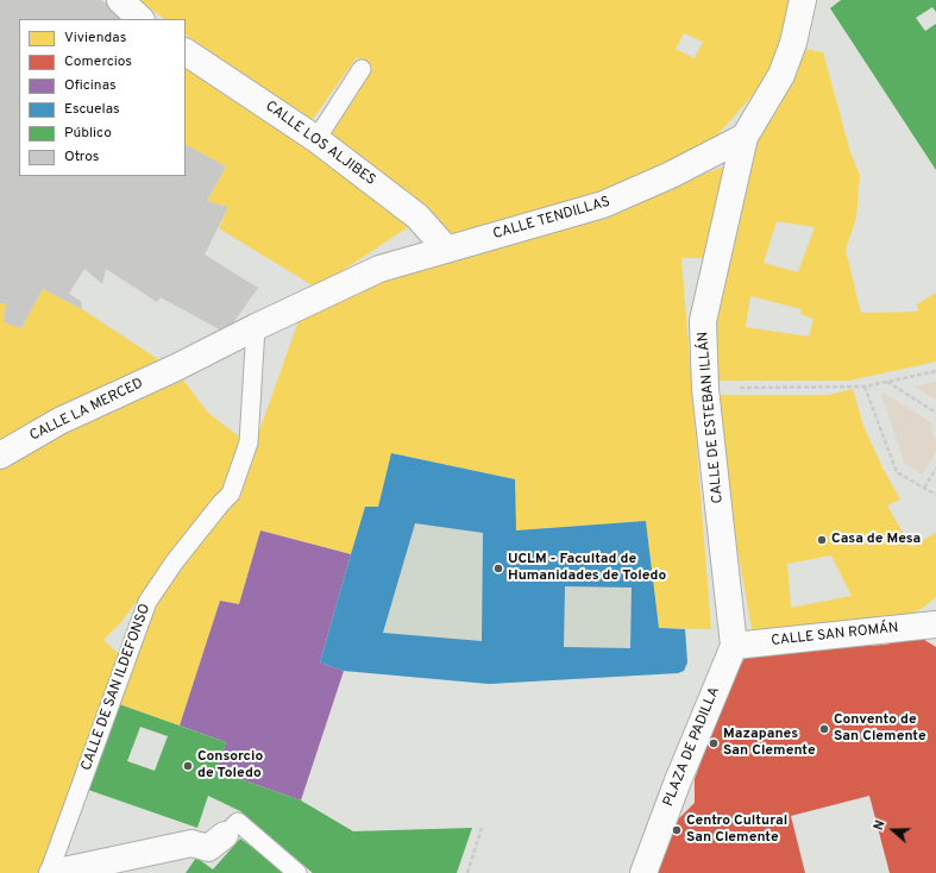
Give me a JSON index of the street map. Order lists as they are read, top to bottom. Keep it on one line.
{"streets":{"street":["CALLE LOS ALJIBES","CALLE TENDILLAS","CALLE LA MERCED","CALLE DE ESTEBAN ILLÁN","CALLE SAN ROMÁN","PLAZA DE PADILLA"],"lane":["CALLE DE SAN ILDEFONSO"]},"crossings":[["CALLE LOS ALJIBES","CALLE TENDILLAS"],["CALLE TENDILLAS","CALLE LA MERCED"],["CALLE TENDILLAS","CALLE DE ESTEBAN ILLÁN"],["CALLE TENDILLAS","CALLE DE SAN ILDEFONSO"],["CALLE LA MERCED","CALLE DE SAN ILDEFONSO"],["CALLE DE ESTEBAN ILLÁN","CALLE SAN ROMÁN"],["CALLE DE ESTEBAN ILLÁN","PLAZA DE PADILLA"],["CALLE SAN ROMÁN","PLAZA DE PADILLA"]],"places":["Casa de Mesa","UCLM - Facultad de Humanidades de Toledo","Convento de San Clemente","Mazapanes San Clemente","Consorcio de Toledo","Centro Cultural San Clemente"],"legend":["Viviendas","Comercios","Oficinas","Escuelas","Público","Otros"],"north":"left"}
